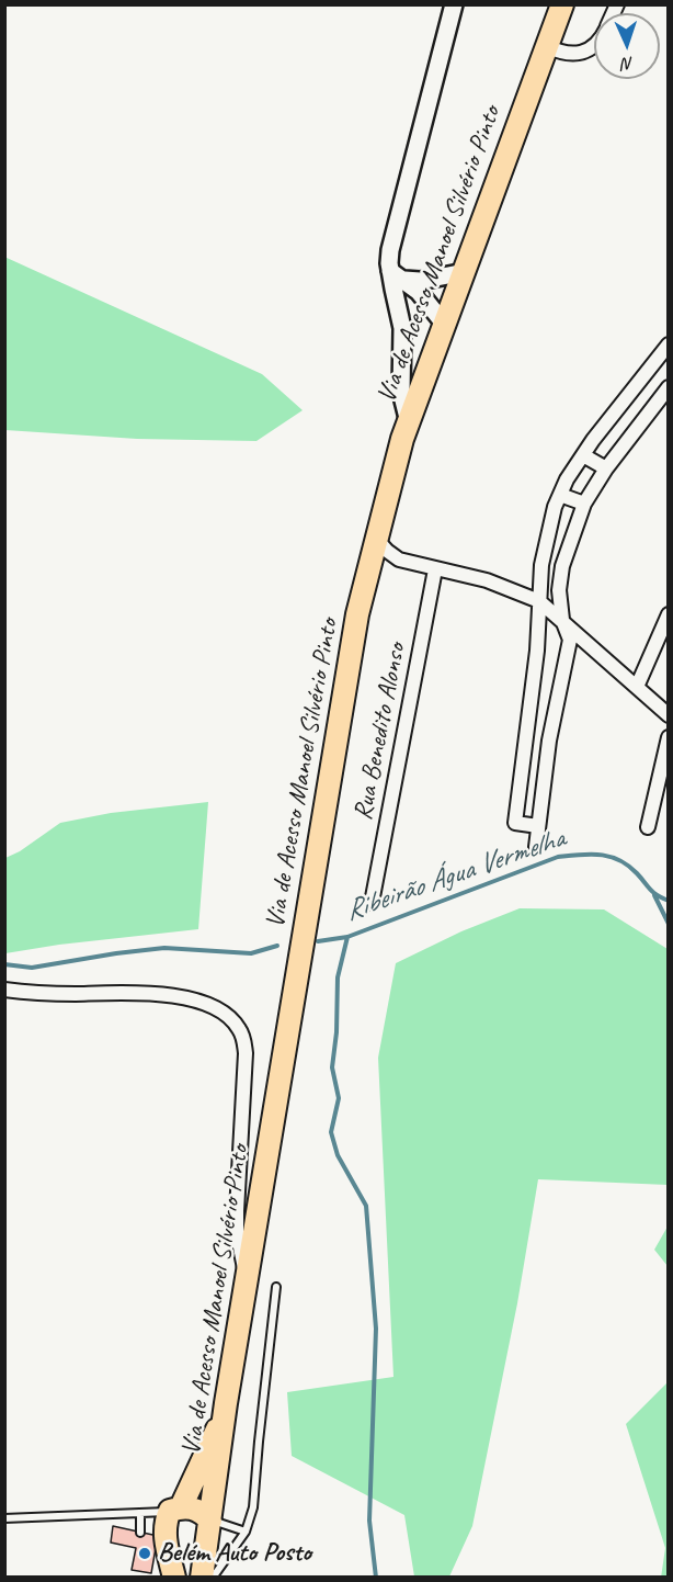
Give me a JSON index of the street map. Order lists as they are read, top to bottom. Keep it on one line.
{"streets":{"main road":["Via de Acesso Manoel Silvério Pinto"],"street":["Rua Benedito Alonso"]},"water":["Ribeirão Água Vermelha"],"places":["Belém Auto Posto"],"north":"bottom"}
